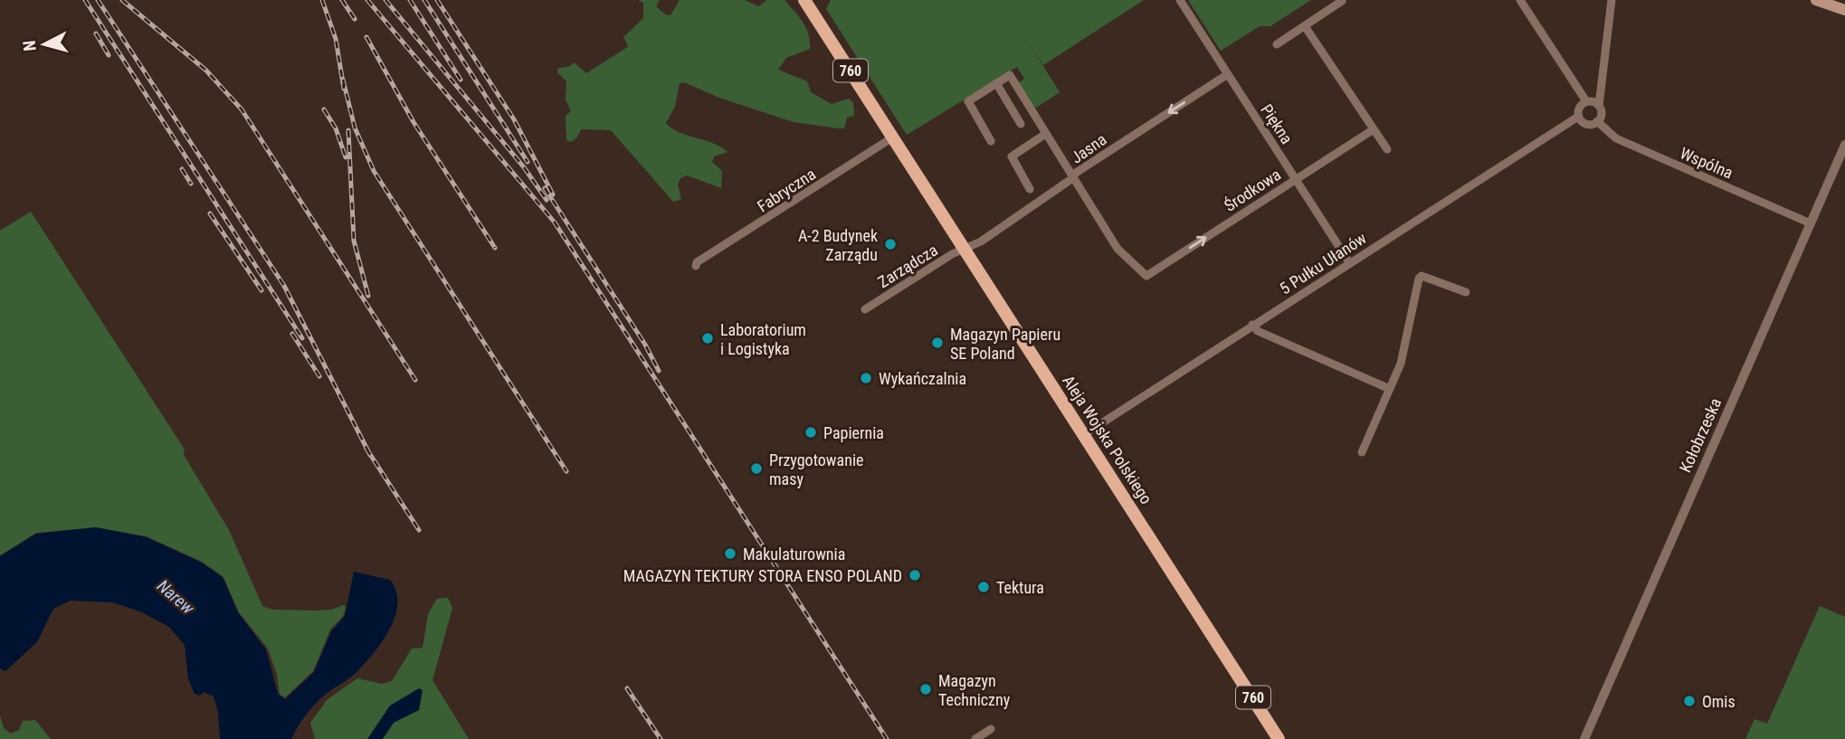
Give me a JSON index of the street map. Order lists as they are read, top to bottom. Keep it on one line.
{"streets":{"main road":["760","Aleja Wojska Polskiego"],"street":["Piękna","Jasna","Wspólna","Fabryczna","Środkowa","5 Pułku Ułanów","Zarządcza","Kołobrzeska"]},"crossings":[["Piękna","Jasna"],["Piękna","Środkowa"],["Piękna","5 Pułku Ułanów"],["Jasna","Środkowa"],["Jasna","Zarządcza"],["Jasna","Aleja Wojska Polskiego"],["Wspólna","5 Pułku Ułanów"],["Wspólna","Kołobrzeska"],["Fabryczna","Aleja Wojska Polskiego"],["5 Pułku Ułanów","Aleja Wojska Polskiego"],["Zarządcza","Aleja Wojska Polskiego"]],"one_way":["Jasna"],"water":["Narew"],"places":["A-2 Budynek Zarządu","Laboratorium i Logistyka","Magazyn Papieru SE Poland","Wykańczalnia","Papiernia","Przygotowanie masy","Makulaturownia","MAGAZYN TEKTURY STORA ENSO POLAND","Tektura","Magazyn Techniczny","Omis"],"north":"left"}
